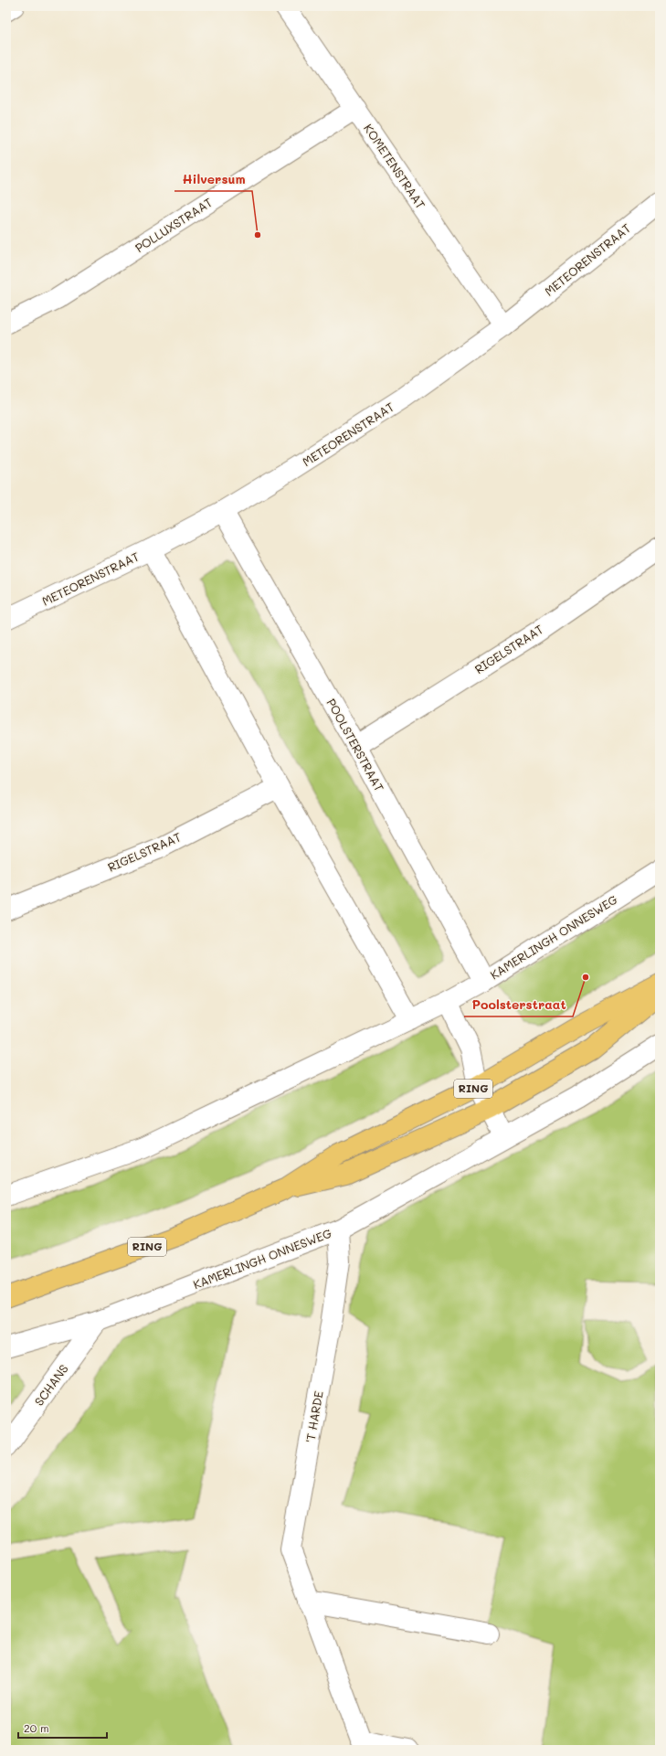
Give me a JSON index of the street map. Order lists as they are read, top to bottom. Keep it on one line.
{"streets":{"main road":["RING"],"street":["KOMETENSTRAAT","POLLUXSTRAAT","METEORENSTRAAT","RIGELSTRAAT","POOLSTERSTRAAT","KAMERLINGH ONNESWEG","SCHANS","'T HARDE"]},"crossings":[["KOMETENSTRAAT","POLLUXSTRAAT"],["KOMETENSTRAAT","METEORENSTRAAT"],["METEORENSTRAAT","POOLSTERSTRAAT"],["RIGELSTRAAT","POOLSTERSTRAAT"],["POOLSTERSTRAAT","KAMERLINGH ONNESWEG"],["KAMERLINGH ONNESWEG","SCHANS"],["KAMERLINGH ONNESWEG","'T HARDE"]],"places":["Hilversum","Poolsterstraat"],"scale_bar":"20 m"}
